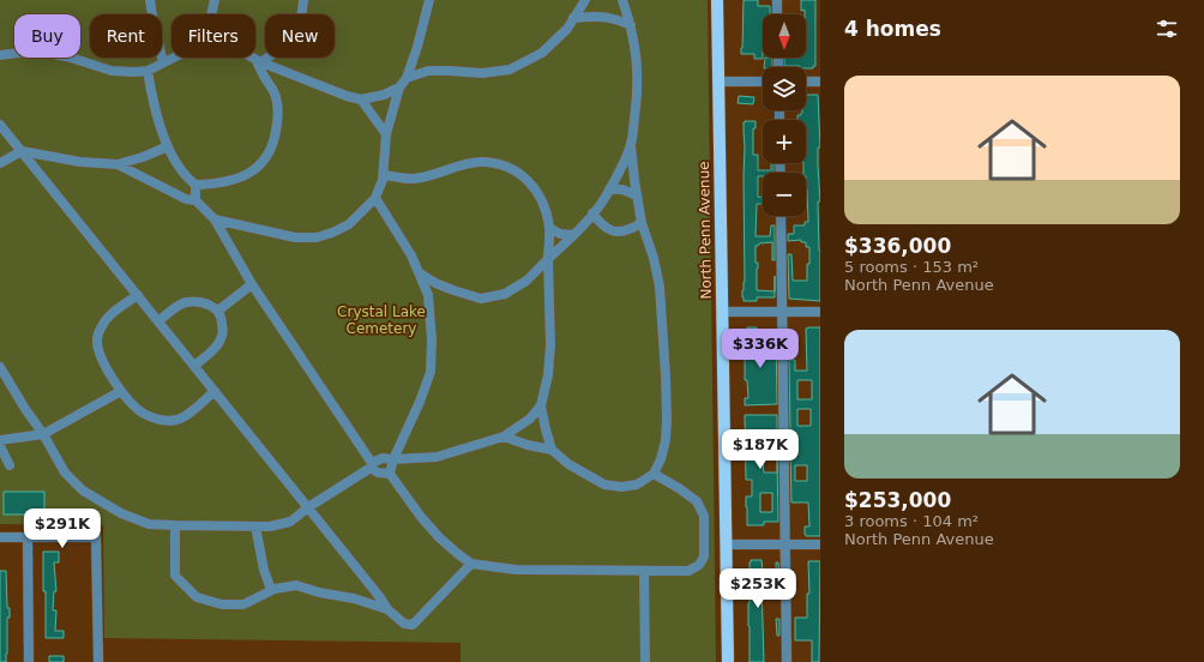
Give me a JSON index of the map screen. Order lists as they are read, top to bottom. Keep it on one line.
{"streets":{"main road":["North Penn Avenue"]},"parks":["Crystal Lake Cemetery"],"north":"bottom","page":{"heading":"4 homes","map_buttons":["+","−"],"chip":["Buy","Rent","Filters","New"],"list":[{"name":"$336,000","note":"5 rooms · 153 m² · North Penn Avenue"},{"name":"$253,000","note":"3 rooms · 104 m² · North Penn Avenue"}],"price":["$336K","$187K","$291K","$253K"]}}
